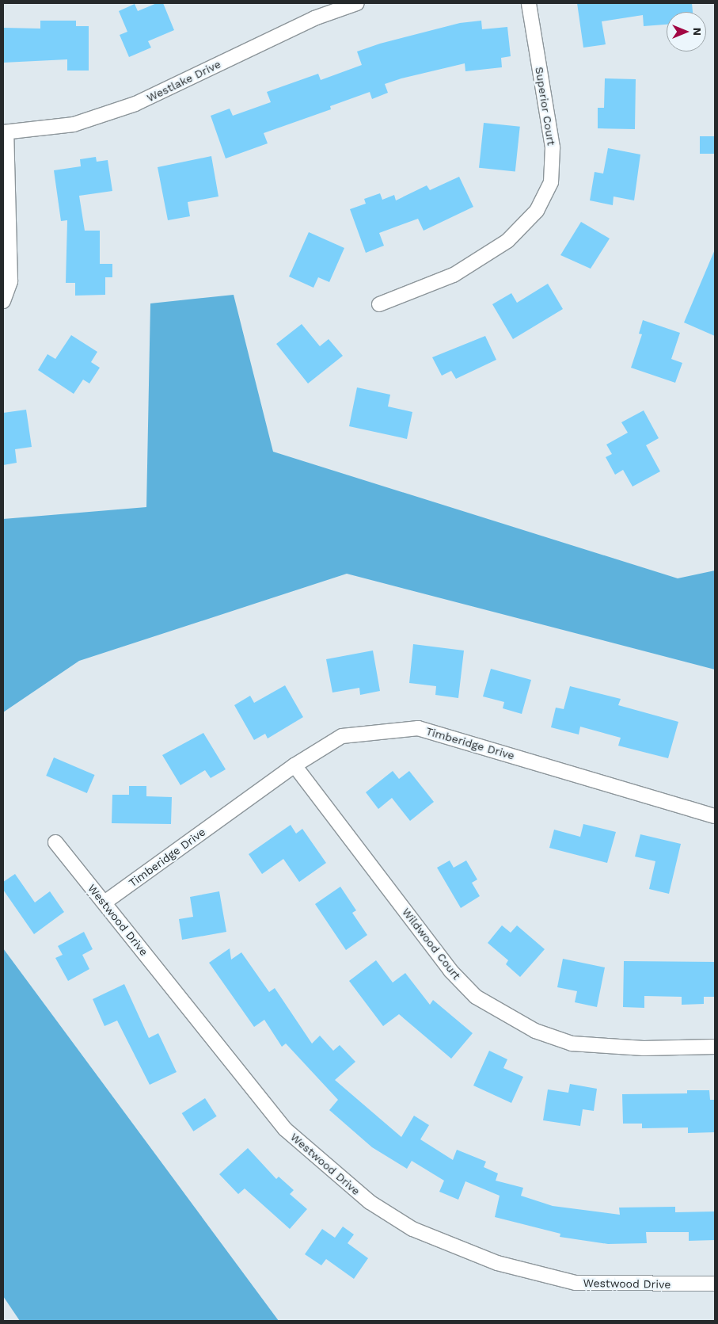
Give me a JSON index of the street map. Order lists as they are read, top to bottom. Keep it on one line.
{"streets":{"street":["Westlake Drive","Superior Court","Timberidge Drive","Westwood Drive","Wildwood Court"]},"crossings":[["Timberidge Drive","Westwood Drive"],["Timberidge Drive","Wildwood Court"]],"north":"right"}
